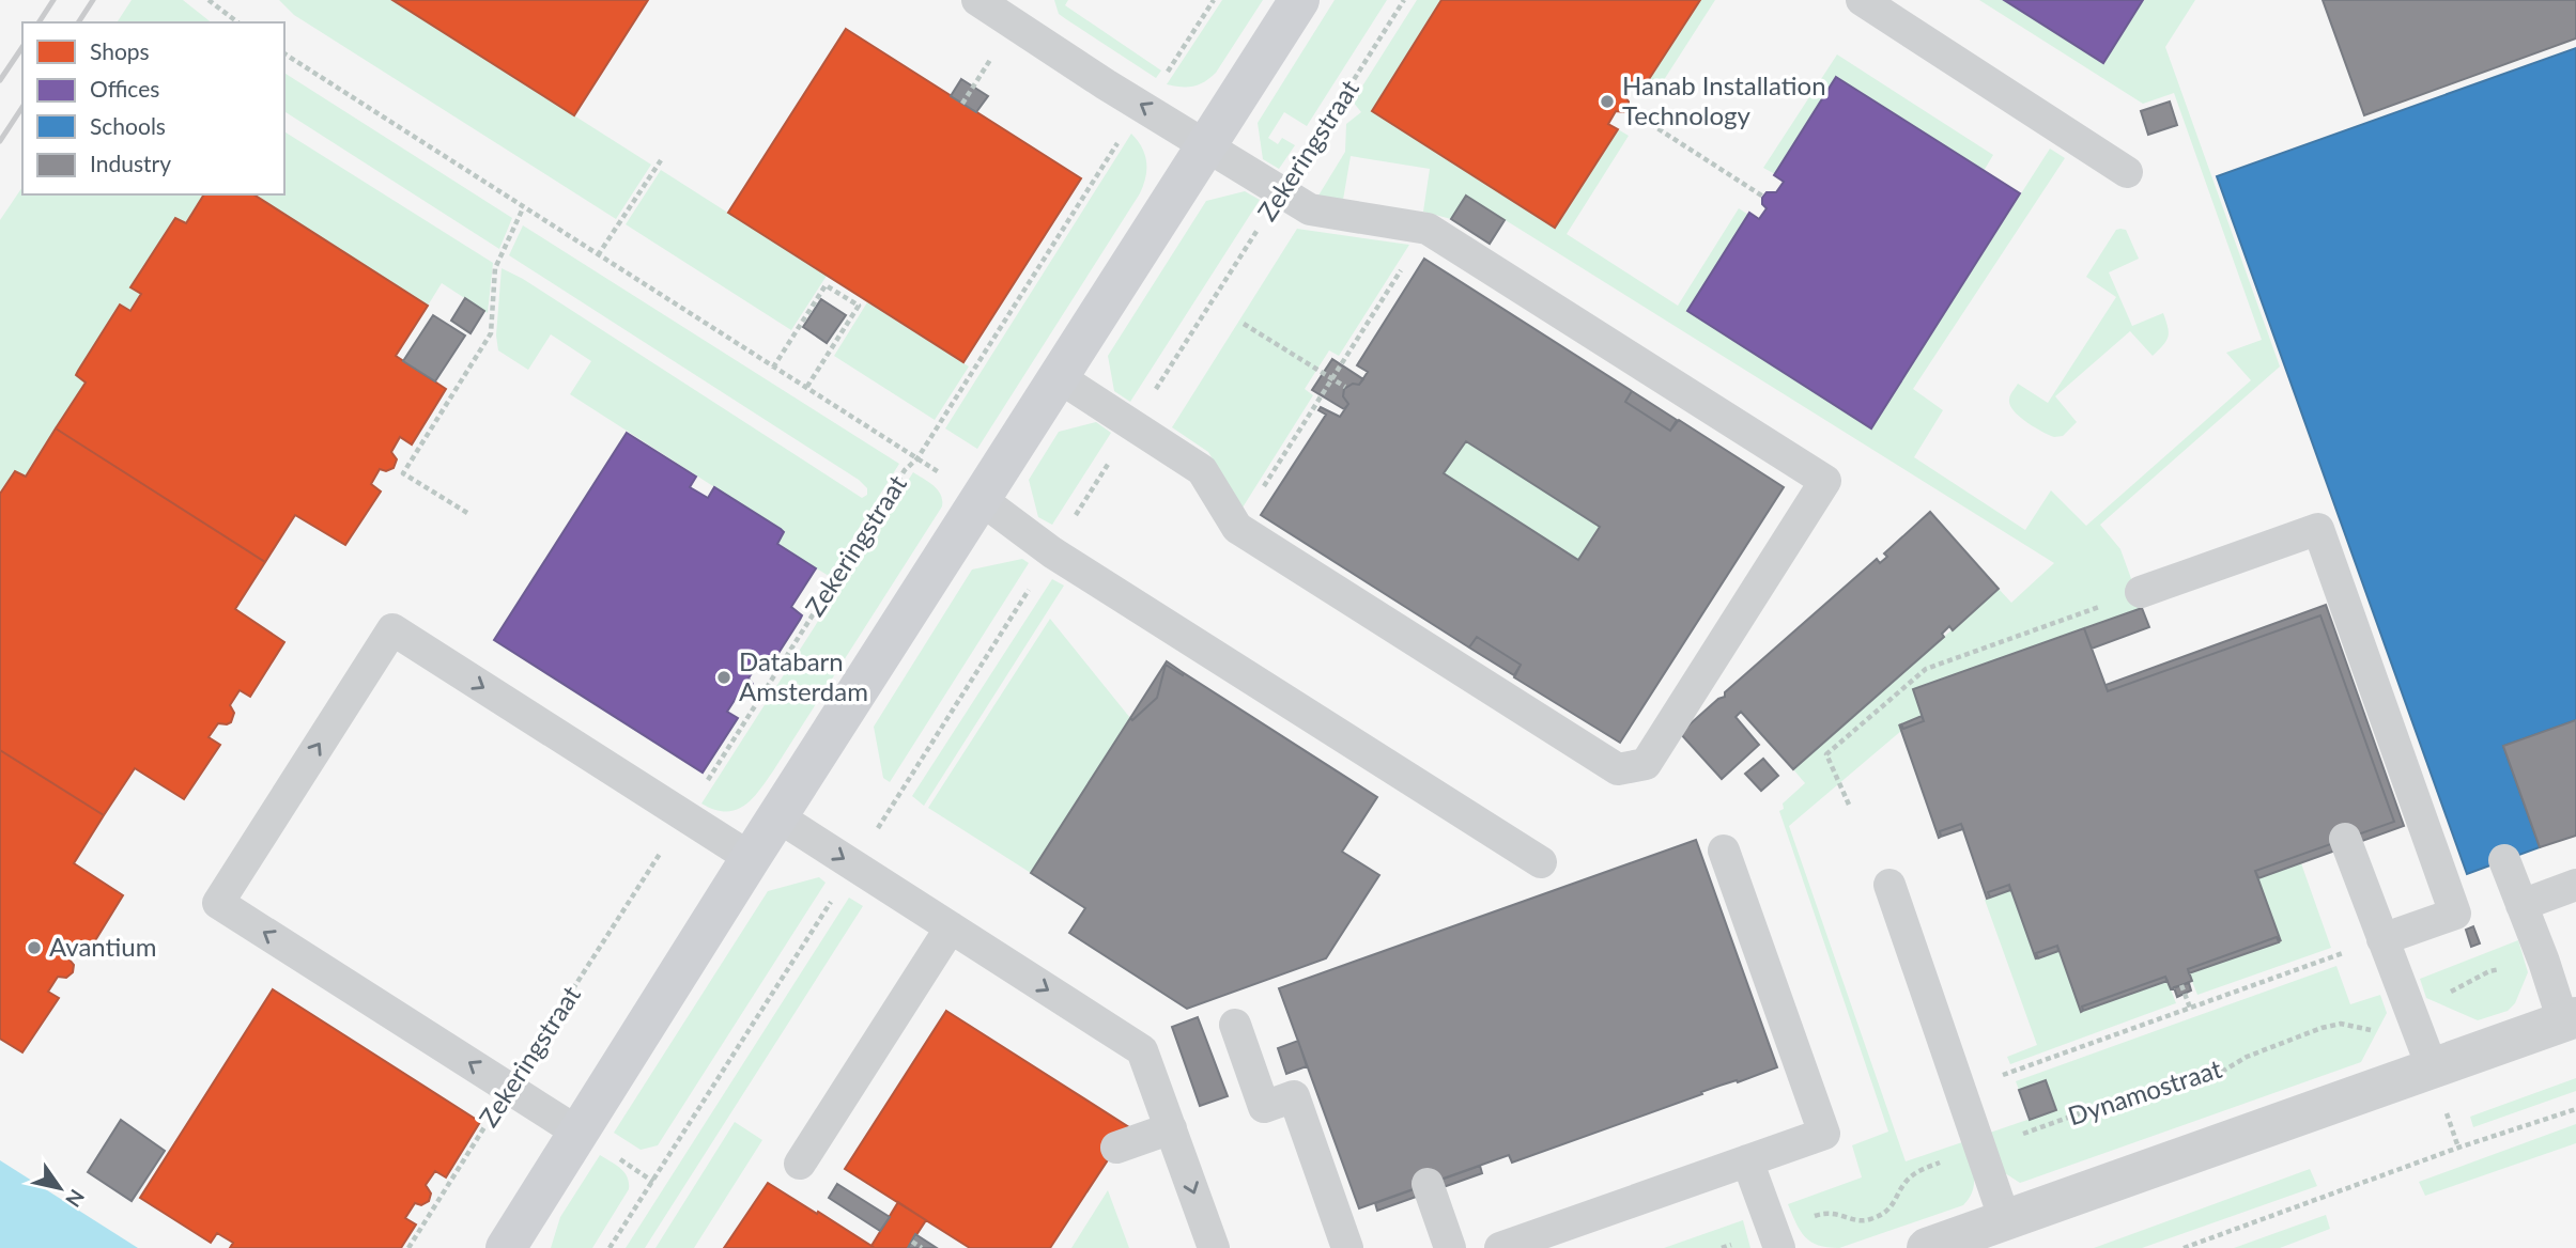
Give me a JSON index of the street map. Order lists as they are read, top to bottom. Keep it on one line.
{"streets":{"path":["Zekeringstraat","Dynamostraat"]},"places":["Hanab Installation Technology","Databarn Amsterdam","Avantium"],"legend":["Shops","Offices","Schools","Industry"],"north":"bottom right"}
